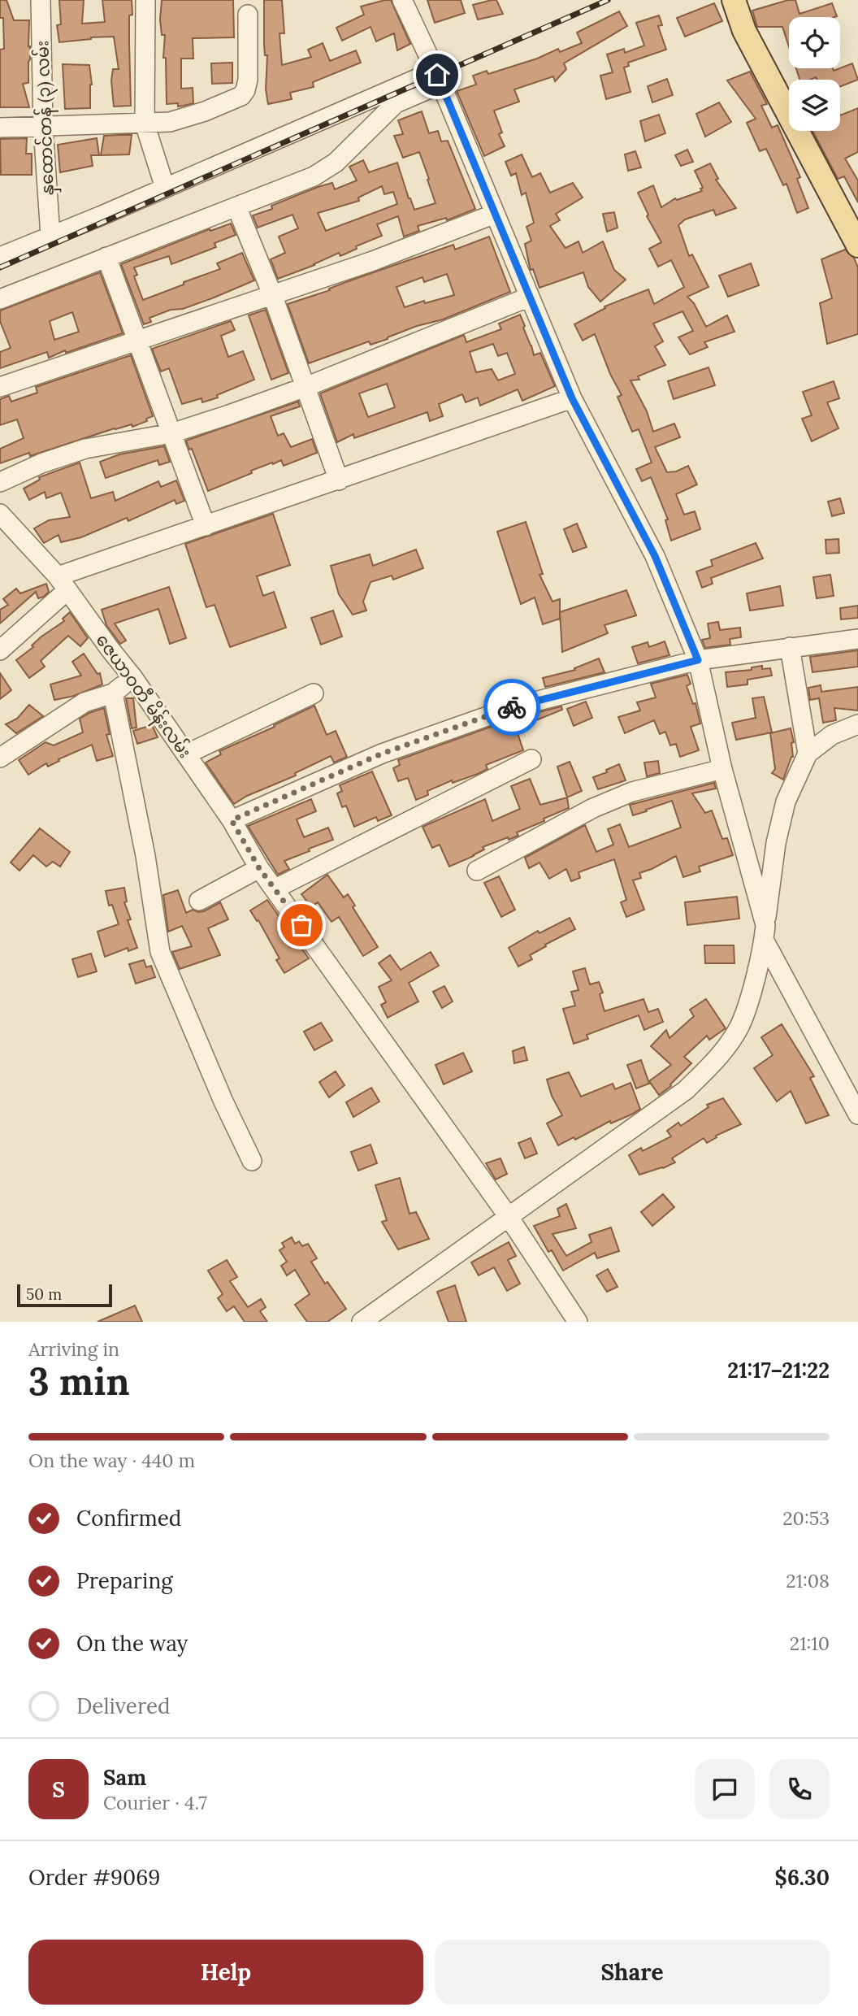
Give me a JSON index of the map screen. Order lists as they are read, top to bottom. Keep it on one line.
{"streets":{"street":["နှထောင်တန် (၃) လမ်း","ဇေယာဝတီ မိန်းလမ်း"]},"scale_bar":"50 m","page":{"scale":"50 m","heading":["3 min","Arriving in","21:17–21:22"],"panel":["Sam","Courier · 4.7","Order #9069","$6.30"],"bar":"On the way · 440 m","list":[["Confirmed","20:53"],["Preparing","21:08"],["On the way","21:10"],"Delivered"],"round":"S","buttons":["Help","Share"]}}
